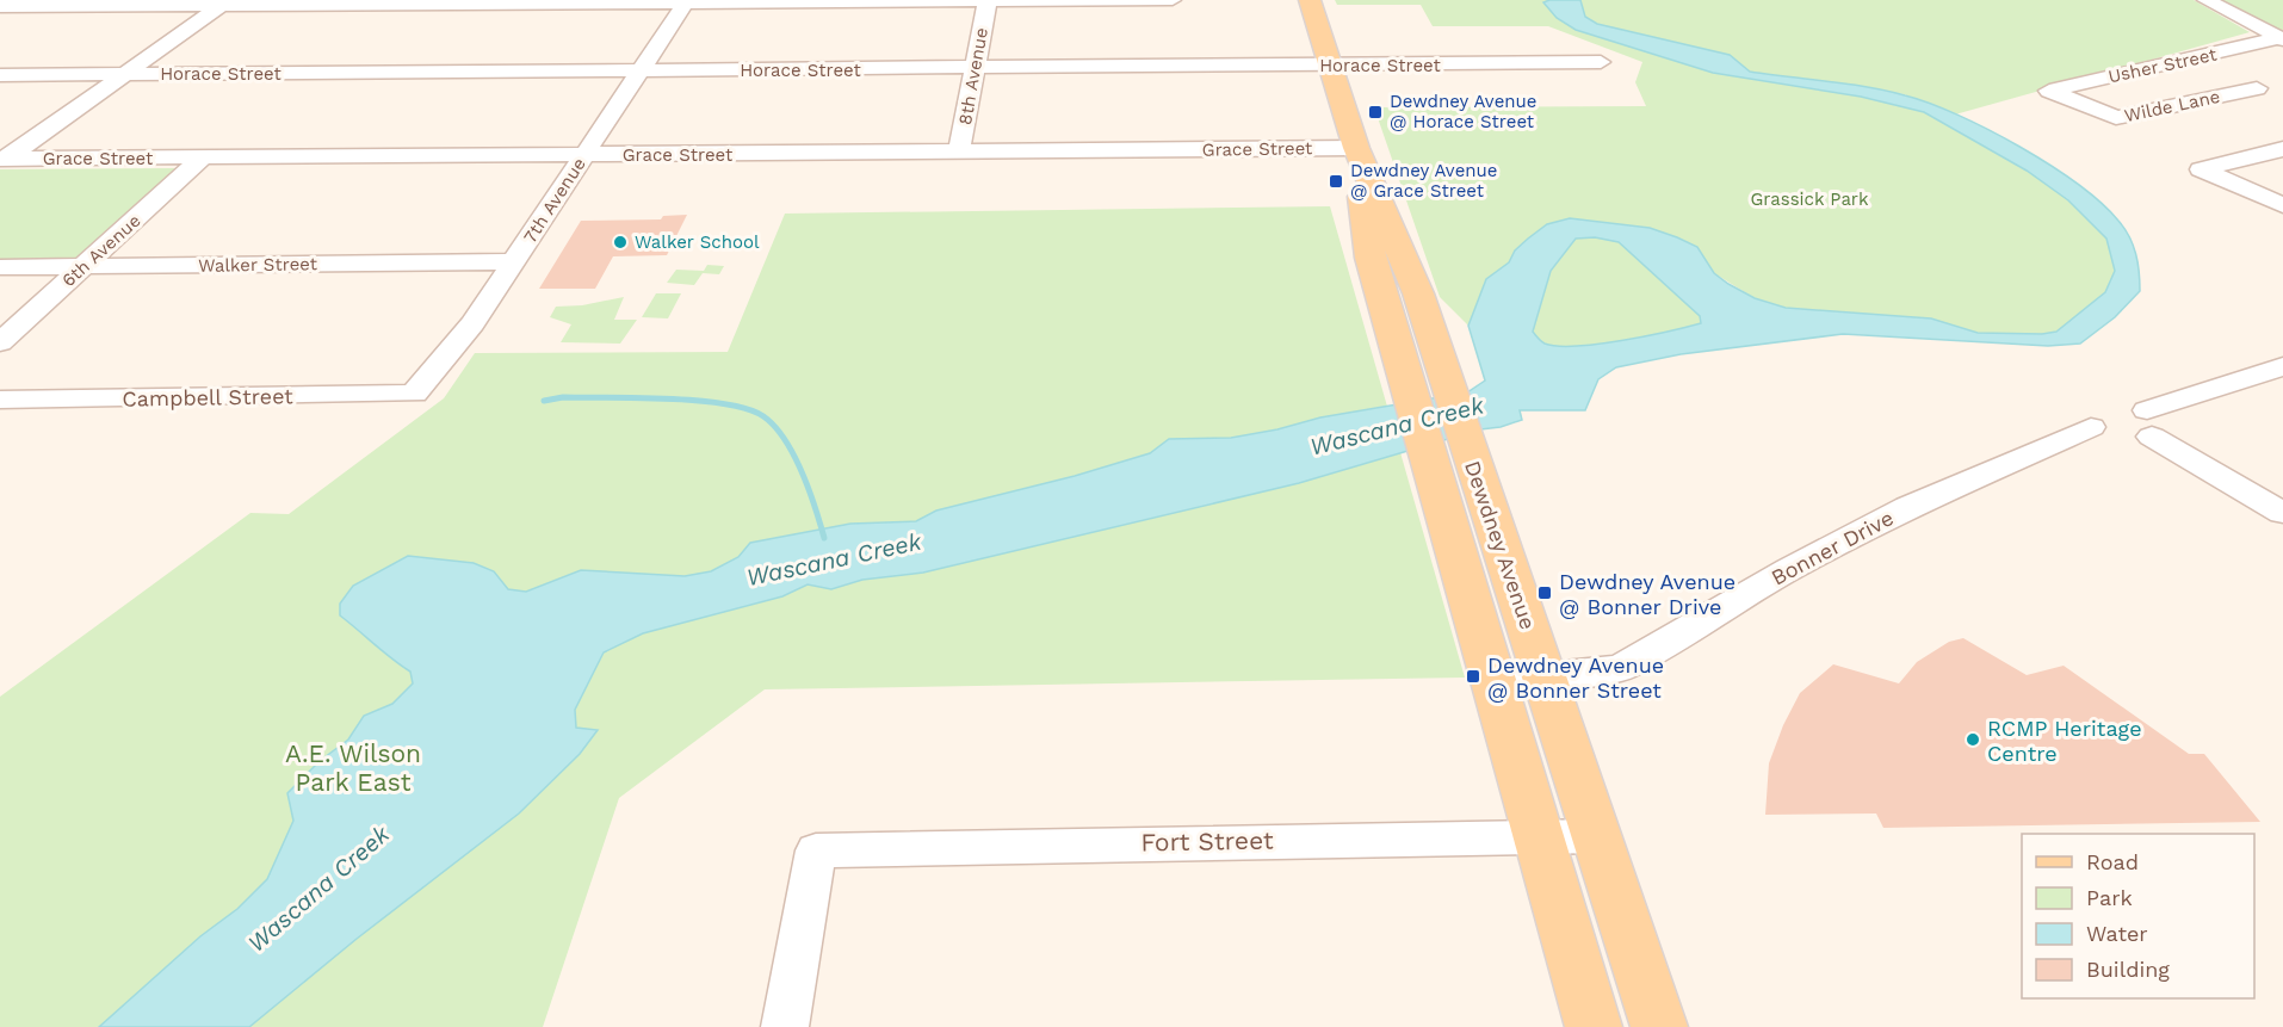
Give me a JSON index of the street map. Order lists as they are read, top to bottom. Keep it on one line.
{"streets":{"main road":["Dewdney Avenue"],"street":["Horace Street","Usher Street","8th Avenue","Wilde Lane","Grace Street","7th Avenue","6th Avenue","Walker Street","Campbell Street","Bonner Drive","Fort Street"]},"crossings":[["Horace Street","8th Avenue"],["Horace Street","7th Avenue"],["Horace Street","Dewdney Avenue"],["Usher Street","Wilde Lane"],["8th Avenue","Grace Street"],["Grace Street","7th Avenue"],["Grace Street","6th Avenue"],["Grace Street","Dewdney Avenue"],["7th Avenue","Walker Street"],["7th Avenue","Campbell Street"],["6th Avenue","Walker Street"],["Dewdney Avenue","Bonner Drive"],["Dewdney Avenue","Fort Street"]],"water":["Wascana Creek"],"parks":["Grassick Park","A.E. Wilson Park East"],"places":{"transit":["Dewdney Avenue @ Horace Street","Dewdney Avenue @ Grace Street","Dewdney Avenue @ Bonner Drive","Dewdney Avenue @ Bonner Street"],"other":["Walker School","RCMP Heritage Centre"]},"legend":["Road","Park","Water","Building"]}
